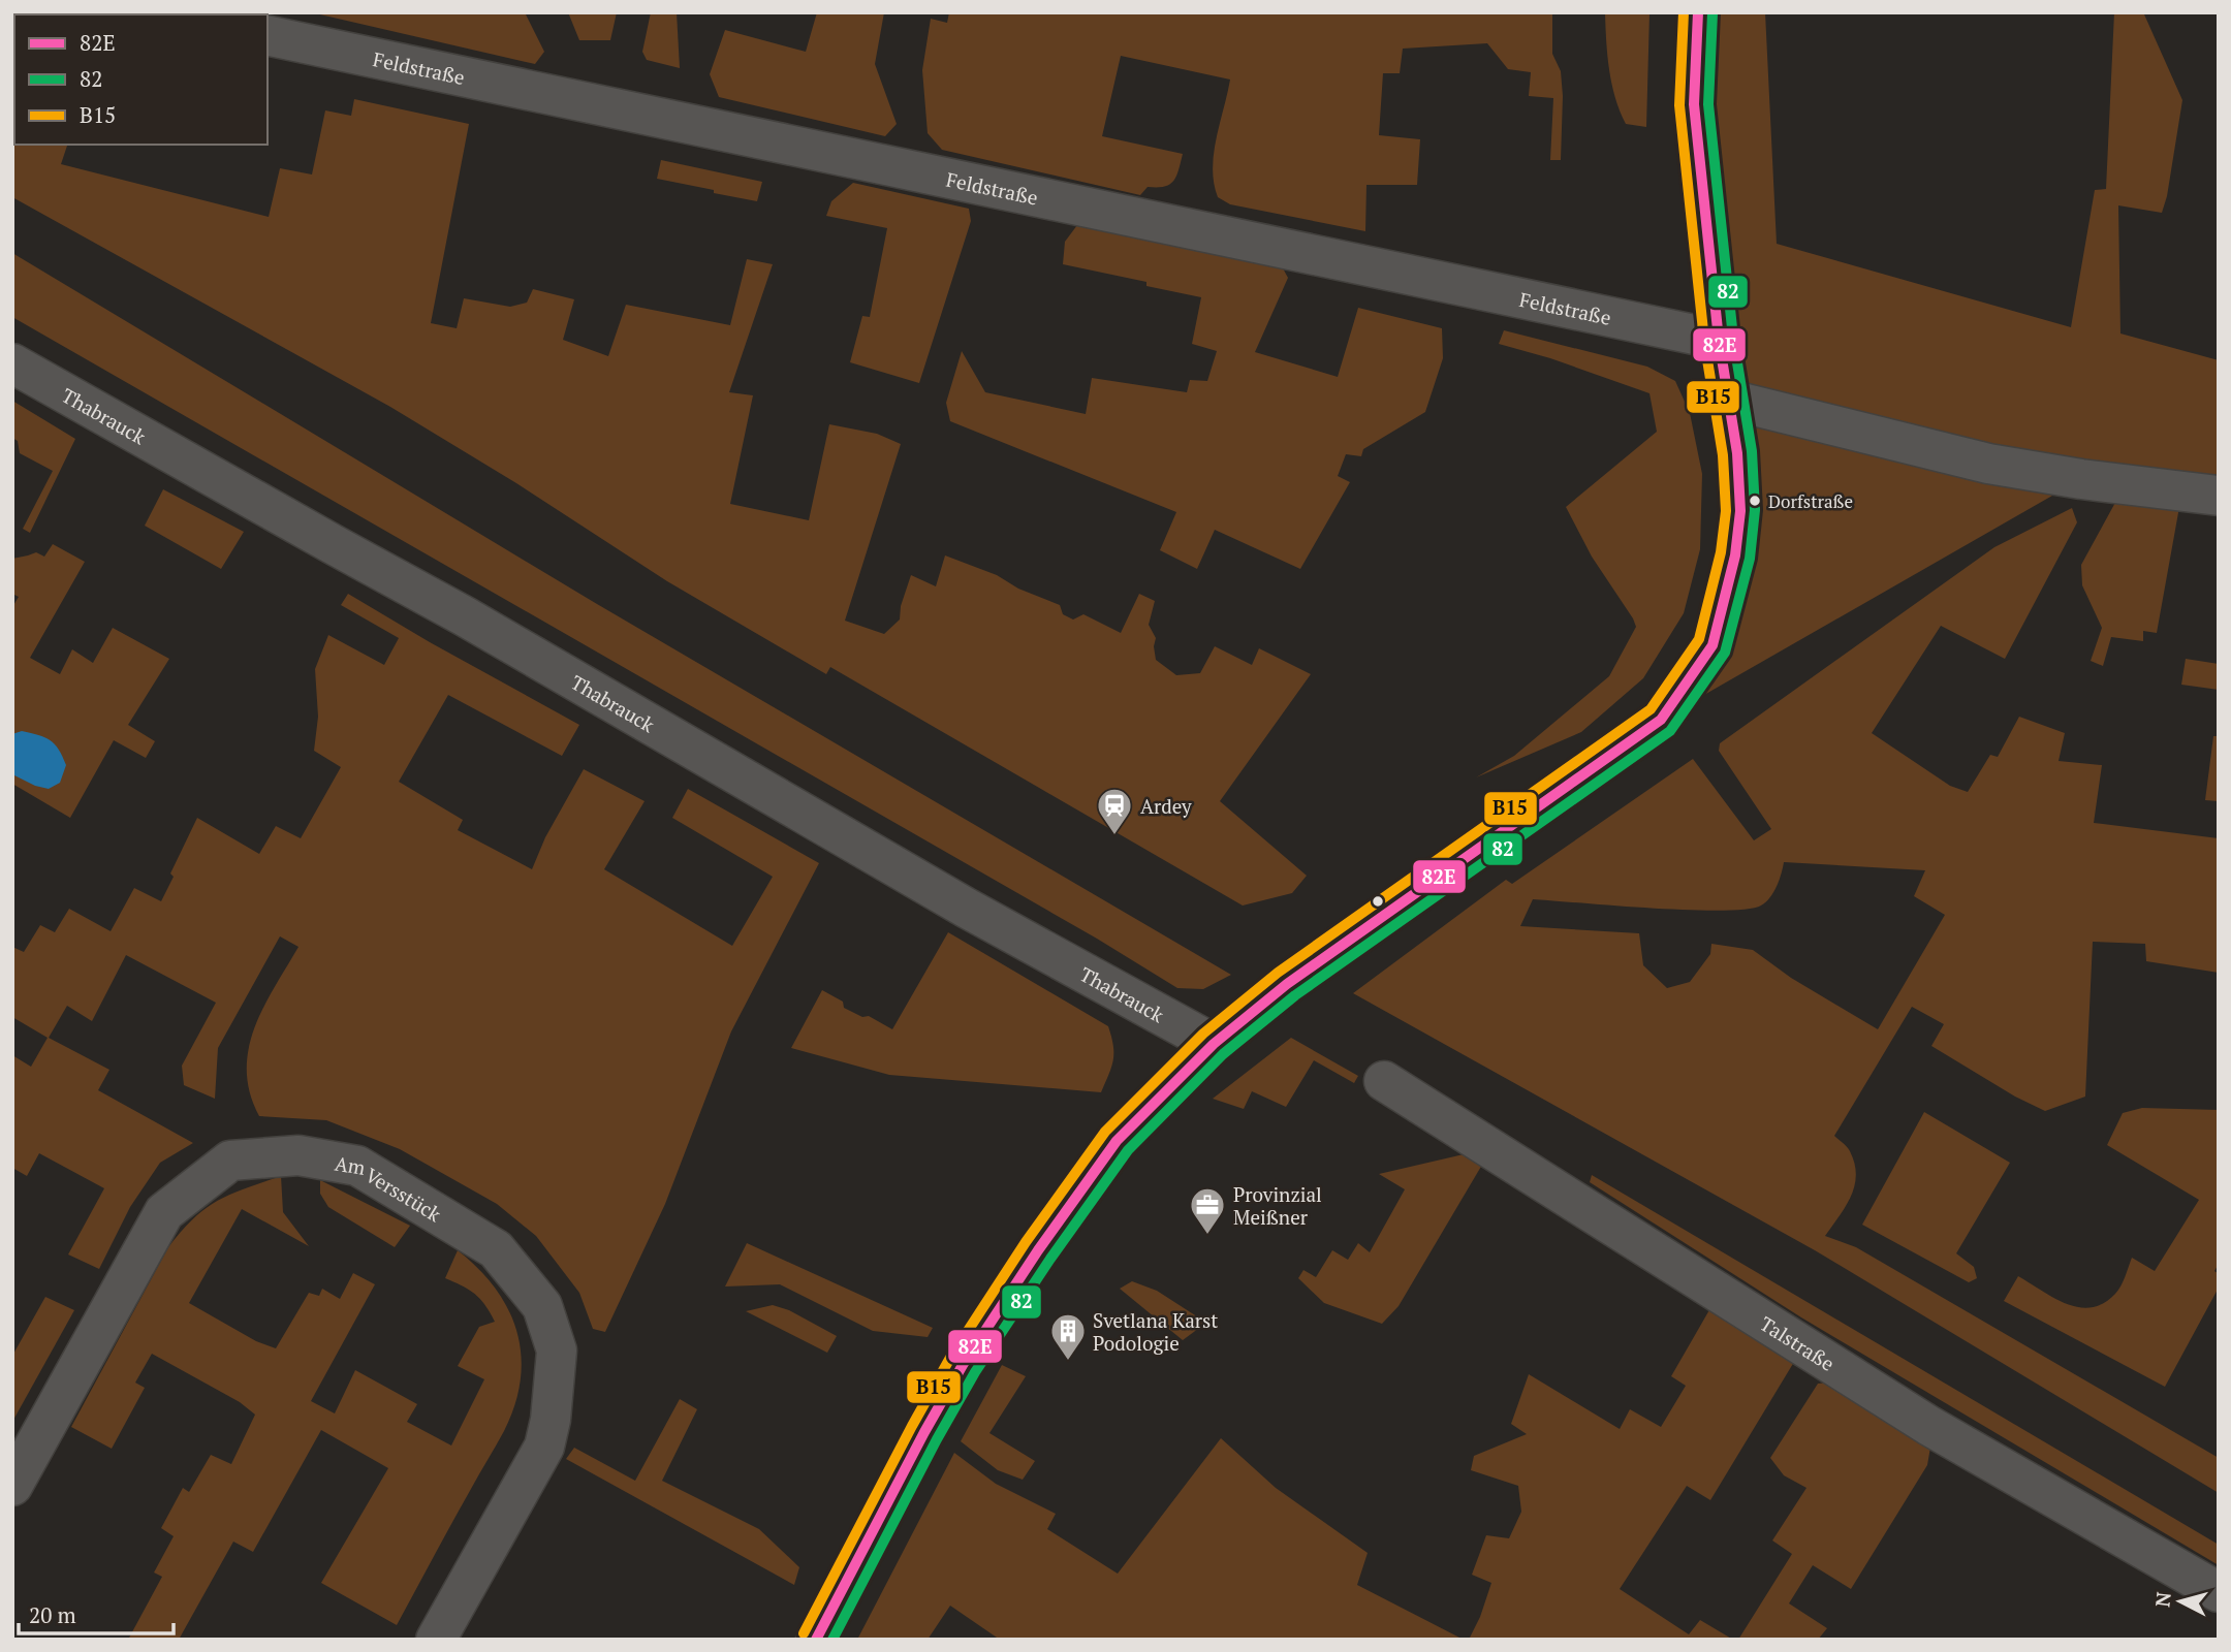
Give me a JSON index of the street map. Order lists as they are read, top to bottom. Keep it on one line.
{"streets":{"street":["Feldstraße","Thabrauck","Am Versstück","Talstraße"]},"places":{"other":["Dorfstraße"],"station":["Ardey"],"office":["Provinzial Meißner"],"building":["Svetlana Karst Podologie"]},"lines":["transit line 82E","transit line B15","transit line 82"],"legend":["82E","82","B15"],"scale_bar":"20 m","north":"left"}
